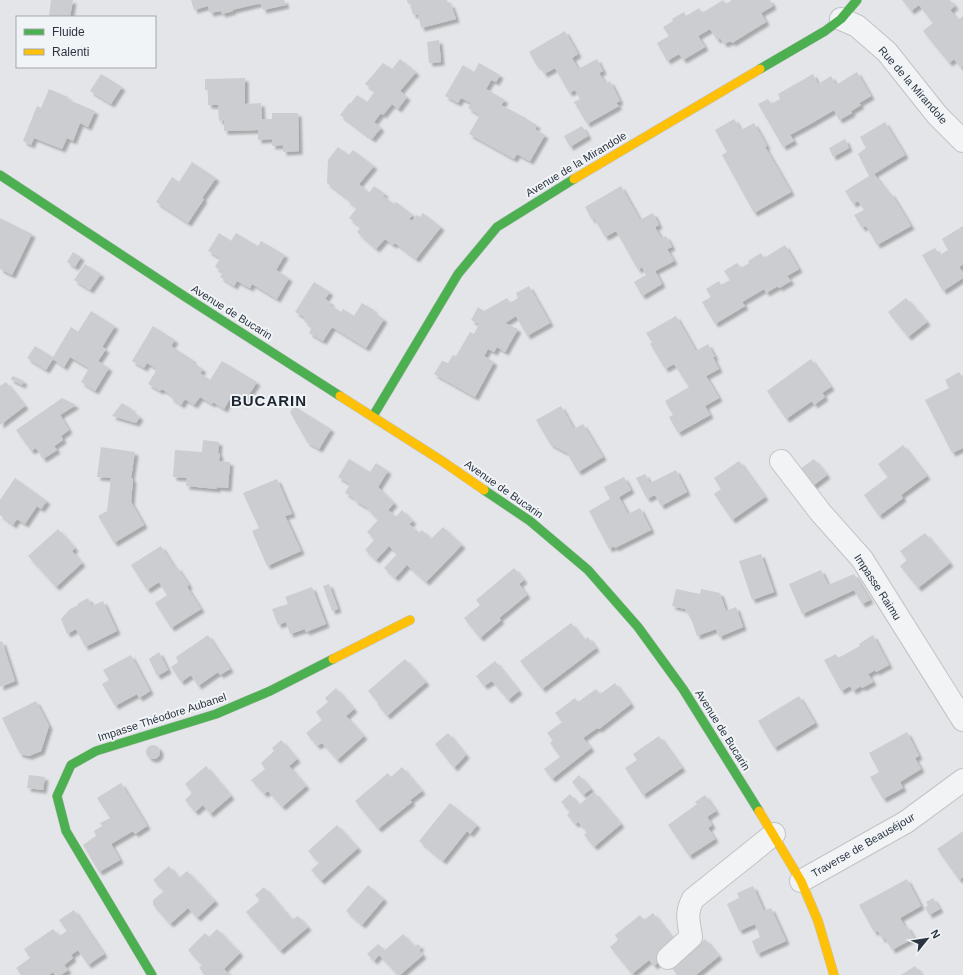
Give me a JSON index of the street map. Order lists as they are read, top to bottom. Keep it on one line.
{"streets":{"street":["Rue de la Mirandole","Avenue de la Mirandole","Avenue de Bucarin","Impasse Raimu","Impasse Théodore Aubanel","Traverse de Beauséjour"]},"crossings":[["Rue de la Mirandole","Avenue de la Mirandole"],["Avenue de la Mirandole","Avenue de Bucarin"],["Avenue de Bucarin","Traverse de Beauséjour"]],"districts":["BUCARIN"],"legend":["Fluide","Ralenti"],"north":"top right"}
